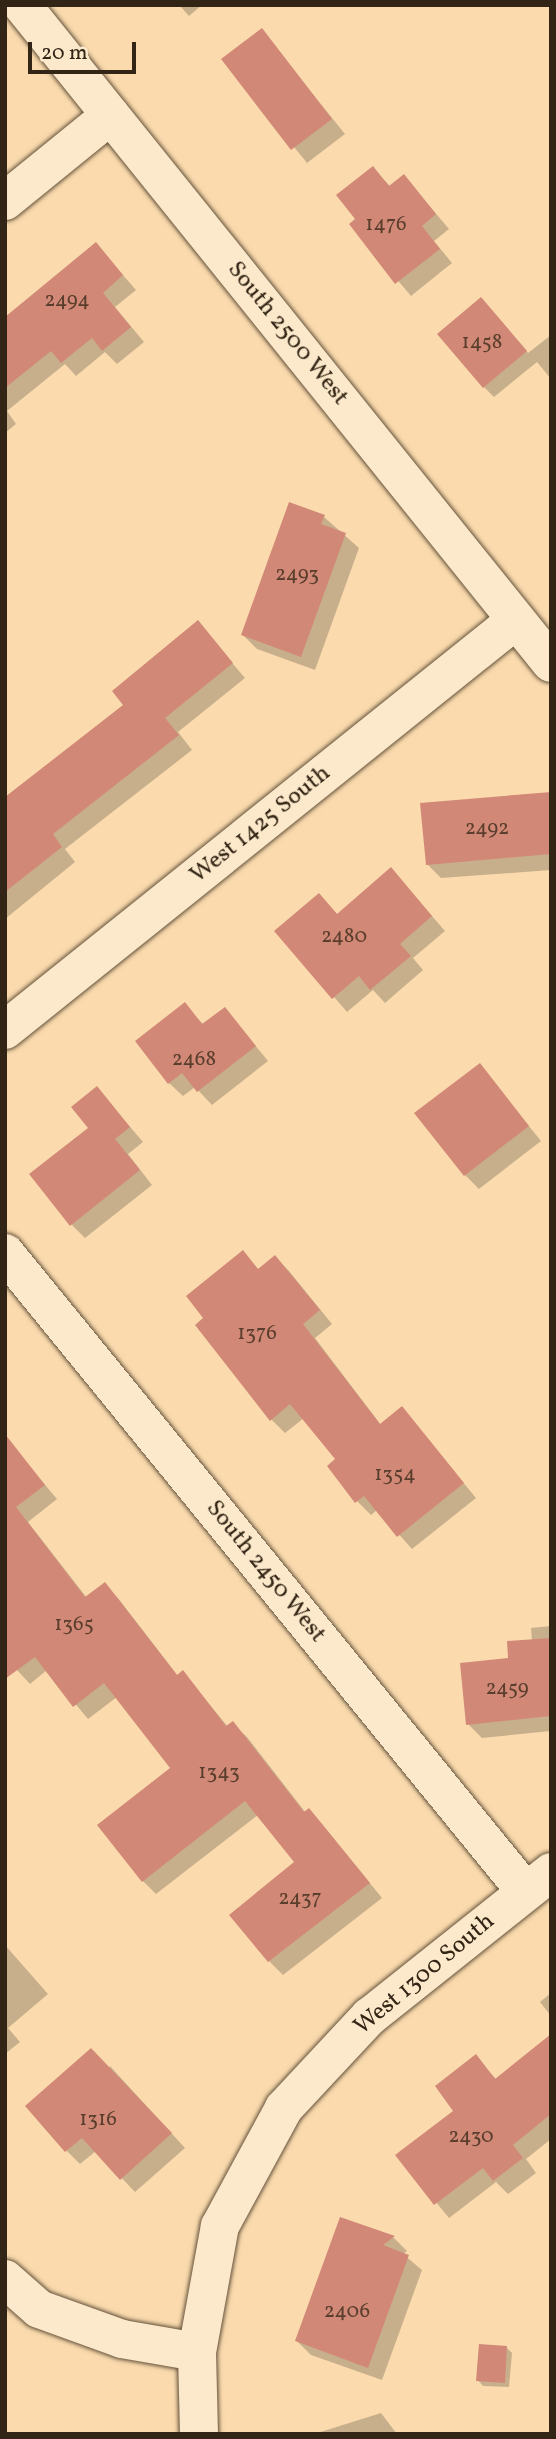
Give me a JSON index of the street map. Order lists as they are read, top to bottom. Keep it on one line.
{"streets":{"street":["South 2500 West","West 1425 South","South 2450 West","West 1300 South"]},"crossings":[["South 2500 West","West 1425 South"],["South 2450 West","West 1300 South"]],"house_numbers":["1476","2494","1458","2493","2492","2480","2468","1376","1354","1365","2459","1343","2437","1316","2430","2406"],"scale_bar":"20 m"}
